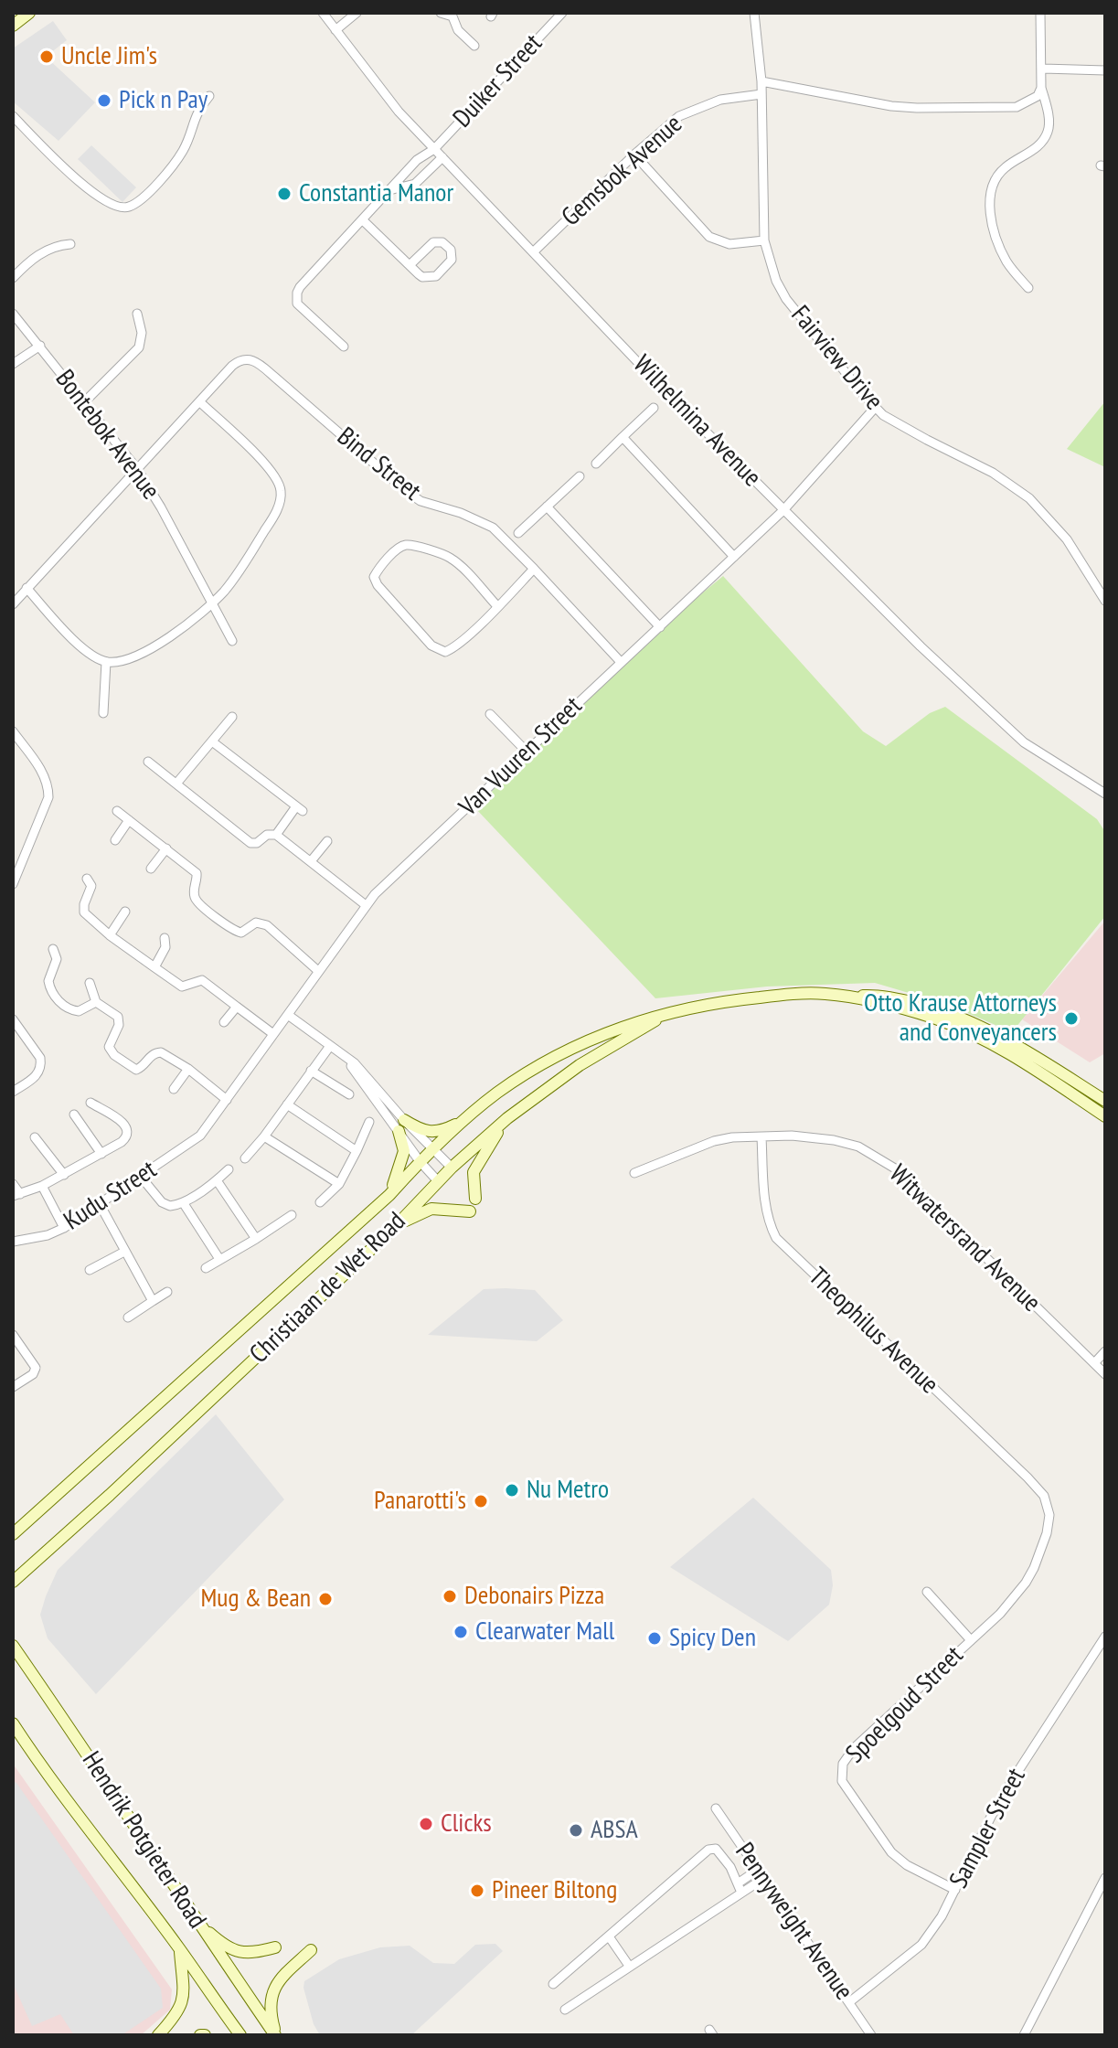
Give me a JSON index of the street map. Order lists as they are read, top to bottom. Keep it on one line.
{"streets":{"main road":["Christiaan de Wet Road","Hendrik Potgieter Road"],"street":["Duiker Street","Gemsbok Avenue","Fairview Drive","Wilhelmina Avenue","Bontebok Avenue","Bind Street","Van Vuuren Street","Kudu Street","Witwatersrand Avenue","Theophilus Avenue","Spoelgoud Street","Sampler Street","Pennyweight Avenue"]},"crossings":[["Duiker Street","Wilhelmina Avenue"],["Gemsbok Avenue","Fairview Drive"],["Gemsbok Avenue","Wilhelmina Avenue"],["Fairview Drive","Van Vuuren Street"],["Wilhelmina Avenue","Van Vuuren Street"],["Bind Street","Van Vuuren Street"],["Van Vuuren Street","Kudu Street"],["Witwatersrand Avenue","Theophilus Avenue"],["Theophilus Avenue","Spoelgoud Street"],["Spoelgoud Street","Sampler Street"],["Sampler Street","Pennyweight Avenue"]],"places":["Uncle Jim's","Pick n Pay","Constantia Manor","Otto Krause Attorneys and Conveyancers","Nu Metro","Panarotti's","Debonairs Pizza","Mug & Bean","Clearwater Mall","Spicy Den","Clicks","ABSA","Pineer Biltong"]}
